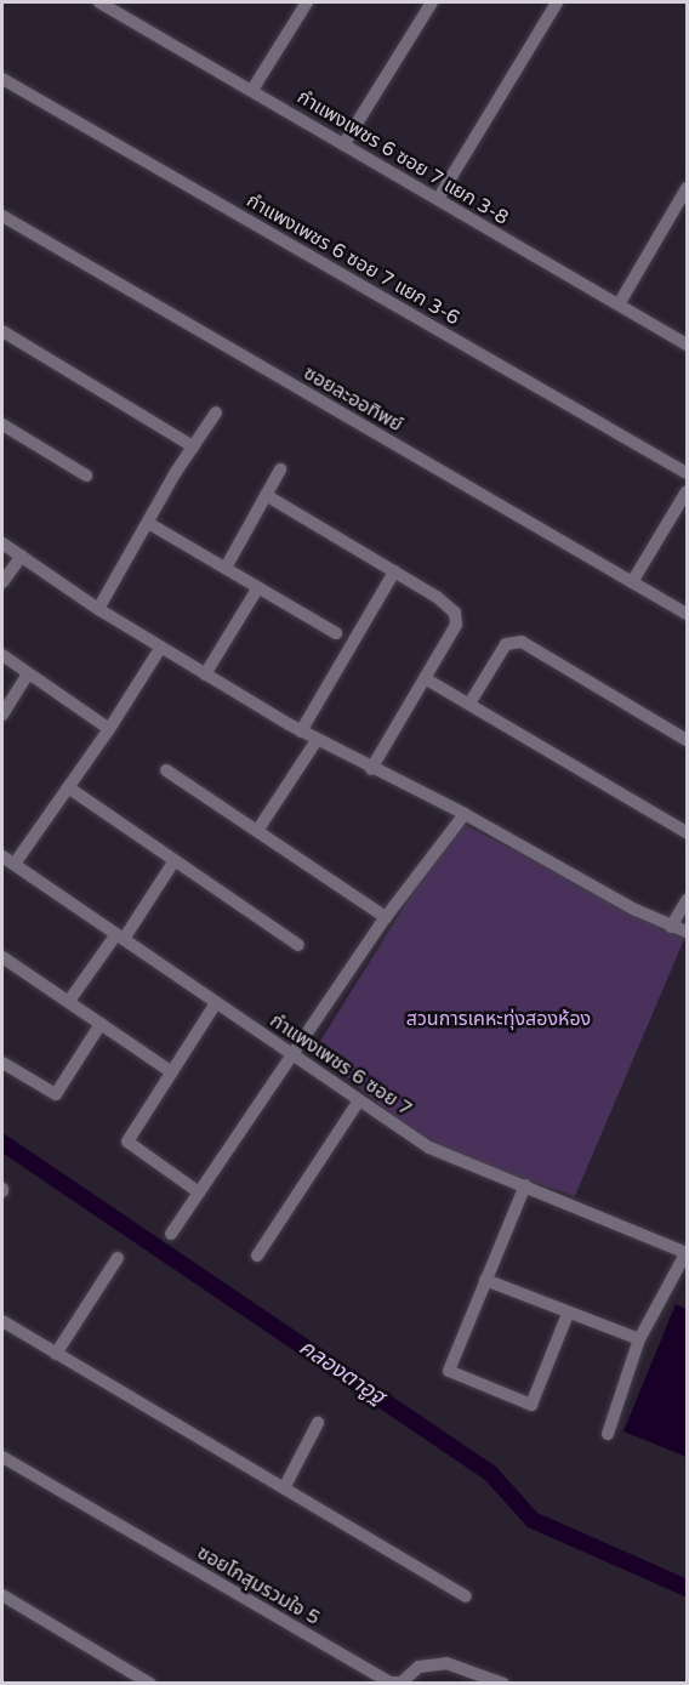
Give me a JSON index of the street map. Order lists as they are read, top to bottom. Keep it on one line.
{"streets":{"street":["กำแพงเพชร 6 ซอย 7 แยก 3-8","กำแพงเพชร 6 ซอย 7 แยก 3-6","ซอยละออทิพย์","กำแพงเพชร 6 ซอย 7","ซอยโกสุมรวมใจ 5"]},"water":["คลองตาอูฐ"],"parks":["สวนการเคหะทุ่งสองห้อง"]}
